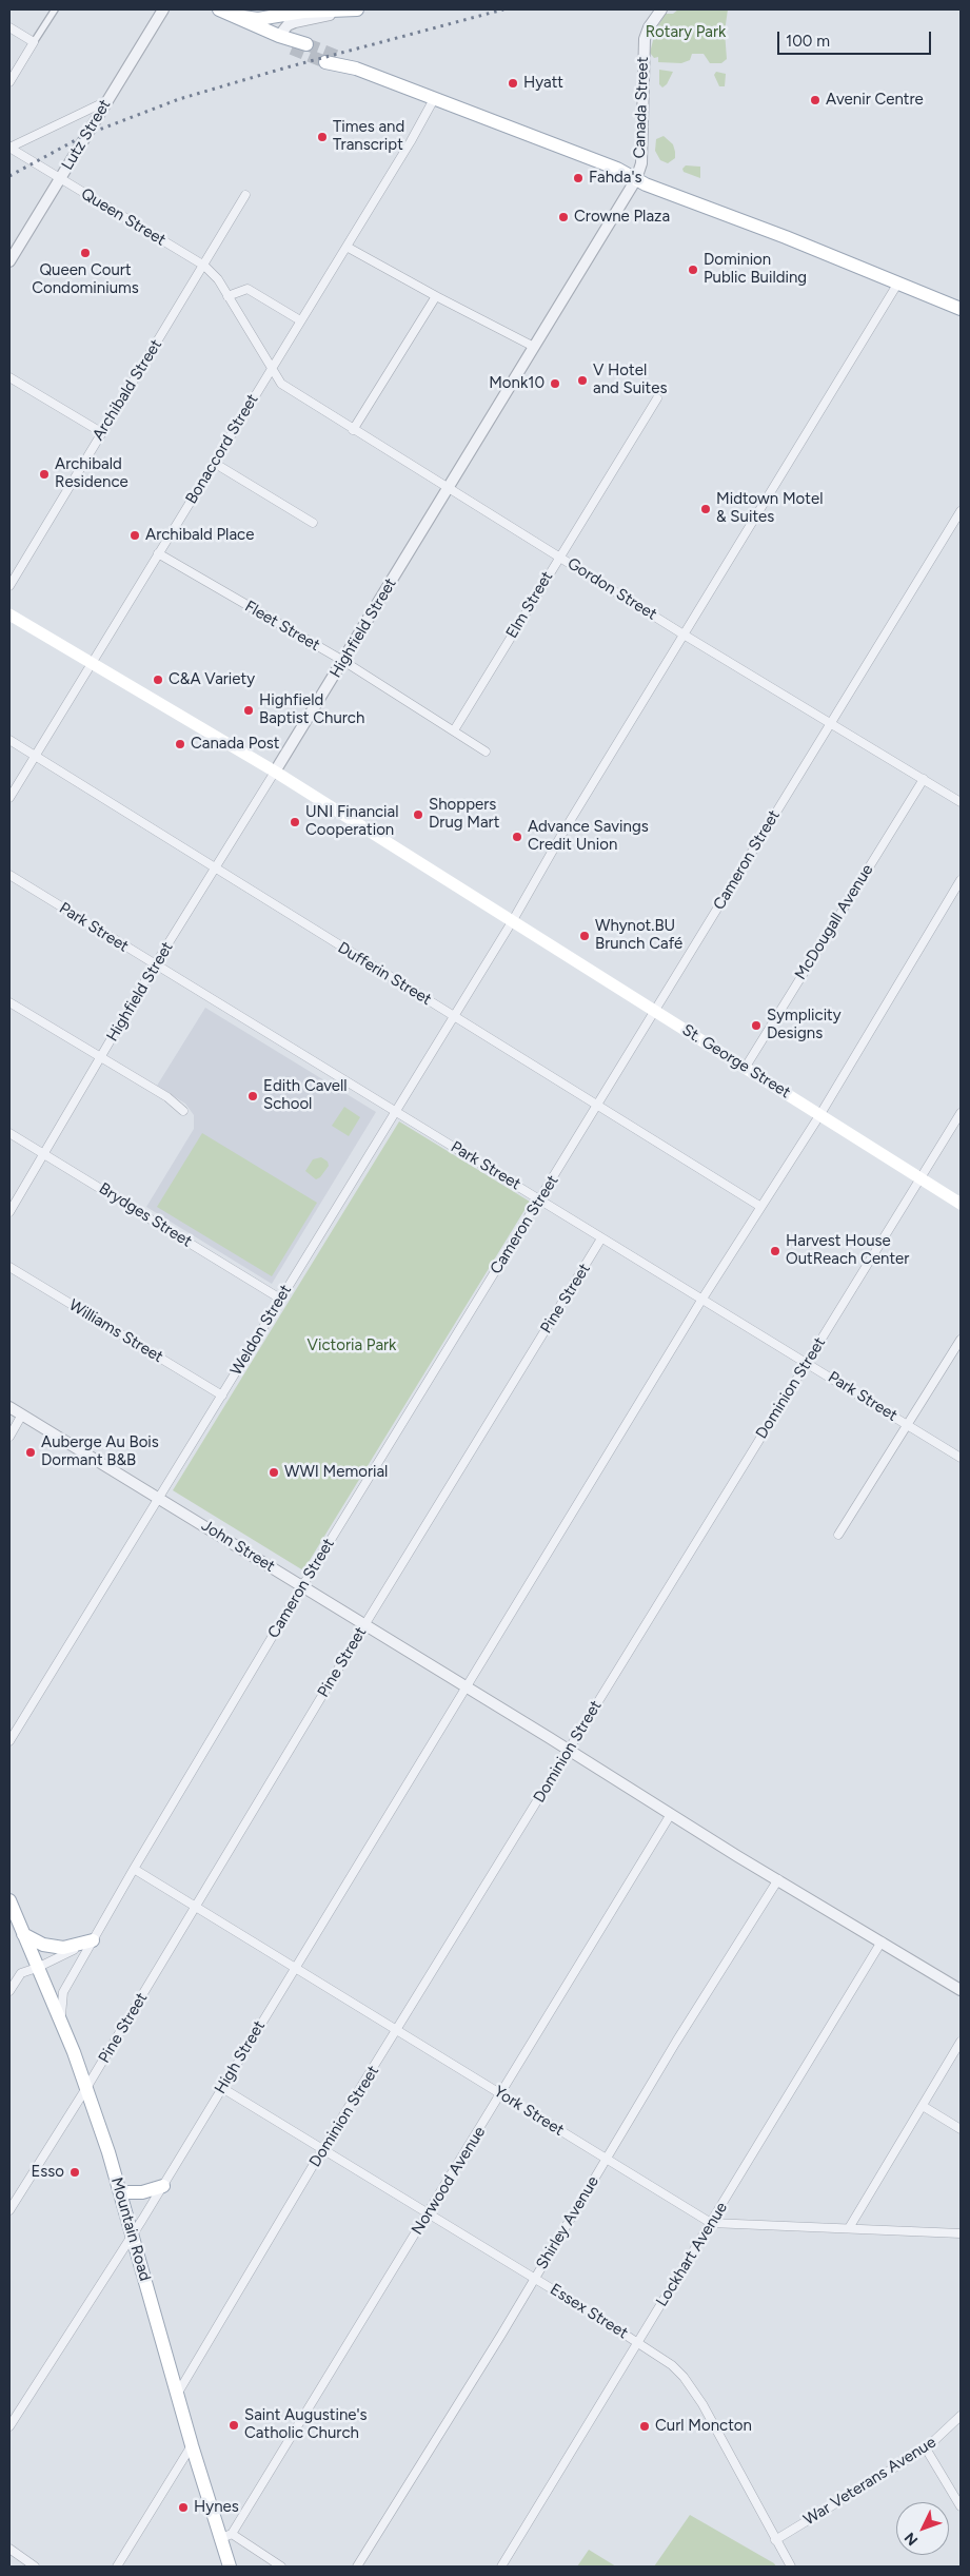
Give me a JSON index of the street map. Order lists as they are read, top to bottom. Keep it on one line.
{"streets":{"main road":["St. George Street","Mountain Road"],"street":["Canada Street","Lutz Street","Queen Street","Archibald Street","Bonaccord Street","Gordon Street","Elm Street","Fleet Street","Highfield Street","Cameron Street","McDougall Avenue","Park Street","Dufferin Street","Brydges Street","Pine Street","Weldon Street","Williams Street","Dominion Street","John Street","High Street","York Street","Norwood Avenue","Shirley Avenue","Lockhart Avenue","Essex Street","War Veterans Avenue"]},"crossings":[["Canada Street","Highfield Street"],["Lutz Street","Queen Street"],["Queen Street","Archibald Street"],["Queen Street","Bonaccord Street"],["Queen Street","Gordon Street"],["Bonaccord Street","Gordon Street"],["Bonaccord Street","Fleet Street"],["Bonaccord Street","Dufferin Street"],["Bonaccord Street","St. George Street"],["Gordon Street","Elm Street"],["Gordon Street","Highfield Street"],["Gordon Street","Cameron Street"],["Gordon Street","McDougall Avenue"],["Gordon Street","Weldon Street"],["Elm Street","Fleet Street"],["Fleet Street","Highfield Street"],["Highfield Street","Park Street"],["Highfield Street","Dufferin Street"],["Highfield Street","St. George Street"],["Highfield Street","Brydges Street"],["Cameron Street","Park Street"],["Cameron Street","Dufferin Street"],["Cameron Street","St. George Street"],["Cameron Street","John Street"],["Cameron Street","York Street"],["Cameron Street","Mountain Road"],["McDougall Avenue","St. George Street"],["Park Street","Pine Street"],["Park Street","Weldon Street"],["Park Street","Dominion Street"],["Park Street","High Street"],["Dufferin Street","Weldon Street"],["Dufferin Street","High Street"],["St. George Street","Weldon Street"],["St. George Street","Dominion Street"],["St. George Street","High Street"],["Brydges Street","Weldon Street"],["Pine Street","John Street"],["Pine Street","York Street"],["Pine Street","Mountain Road"],["Weldon Street","Williams Street"],["Weldon Street","John Street"],["Dominion Street","John Street"],["Dominion Street","York Street"],["Dominion Street","Mountain Road"],["Dominion Street","Essex Street"],["John Street","High Street"],["John Street","Norwood Avenue"],["John Street","Shirley Avenue"],["John Street","Lockhart Avenue"],["High Street","York Street"],["High Street","Mountain Road"],["High Street","Essex Street"],["York Street","Norwood Avenue"],["York Street","Shirley Avenue"],["York Street","Lockhart Avenue"],["Norwood Avenue","Mountain Road"],["Norwood Avenue","Essex Street"],["Shirley Avenue","Essex Street"],["Lockhart Avenue","Essex Street"],["Essex Street","War Veterans Avenue"]],"parks":["Rotary Park","Victoria Park"],"places":["Hyatt","Avenir Centre","Times and Transcript","Fahda's","Crowne Plaza","Queen Court Condominiums","Dominion Public Building","V Hotel and Suites","Monk10","Archibald Residence","Midtown Motel & Suites","Archibald Place","C&A Variety","Highfield Baptist Church","Canada Post","Shoppers Drug Mart","UNI Financial Cooperation","Advance Savings Credit Union","Whynot.BU Brunch Café","Symplicity Designs","Edith Cavell School","Harvest House OutReach Center","Auberge Au Bois Dormant B&B","WWI Memorial","Esso","Saint Augustine's Catholic Church","Curl Moncton","Hynes"],"scale_bar":"100 m","north":"bottom left"}
